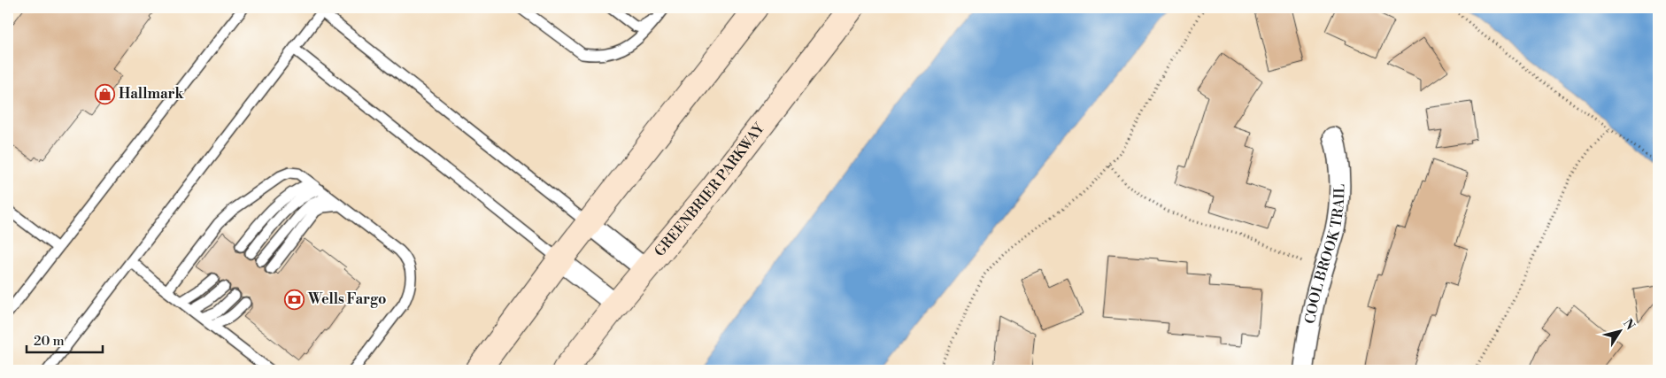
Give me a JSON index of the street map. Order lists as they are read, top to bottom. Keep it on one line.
{"streets":{"main road":["GREENBRIER PARKWAY"],"street":["COOL BROOK TRAIL"]},"places":{"shop":["Hallmark"],"bank":["Wells Fargo"]},"scale_bar":"20 m","north":"top right"}
